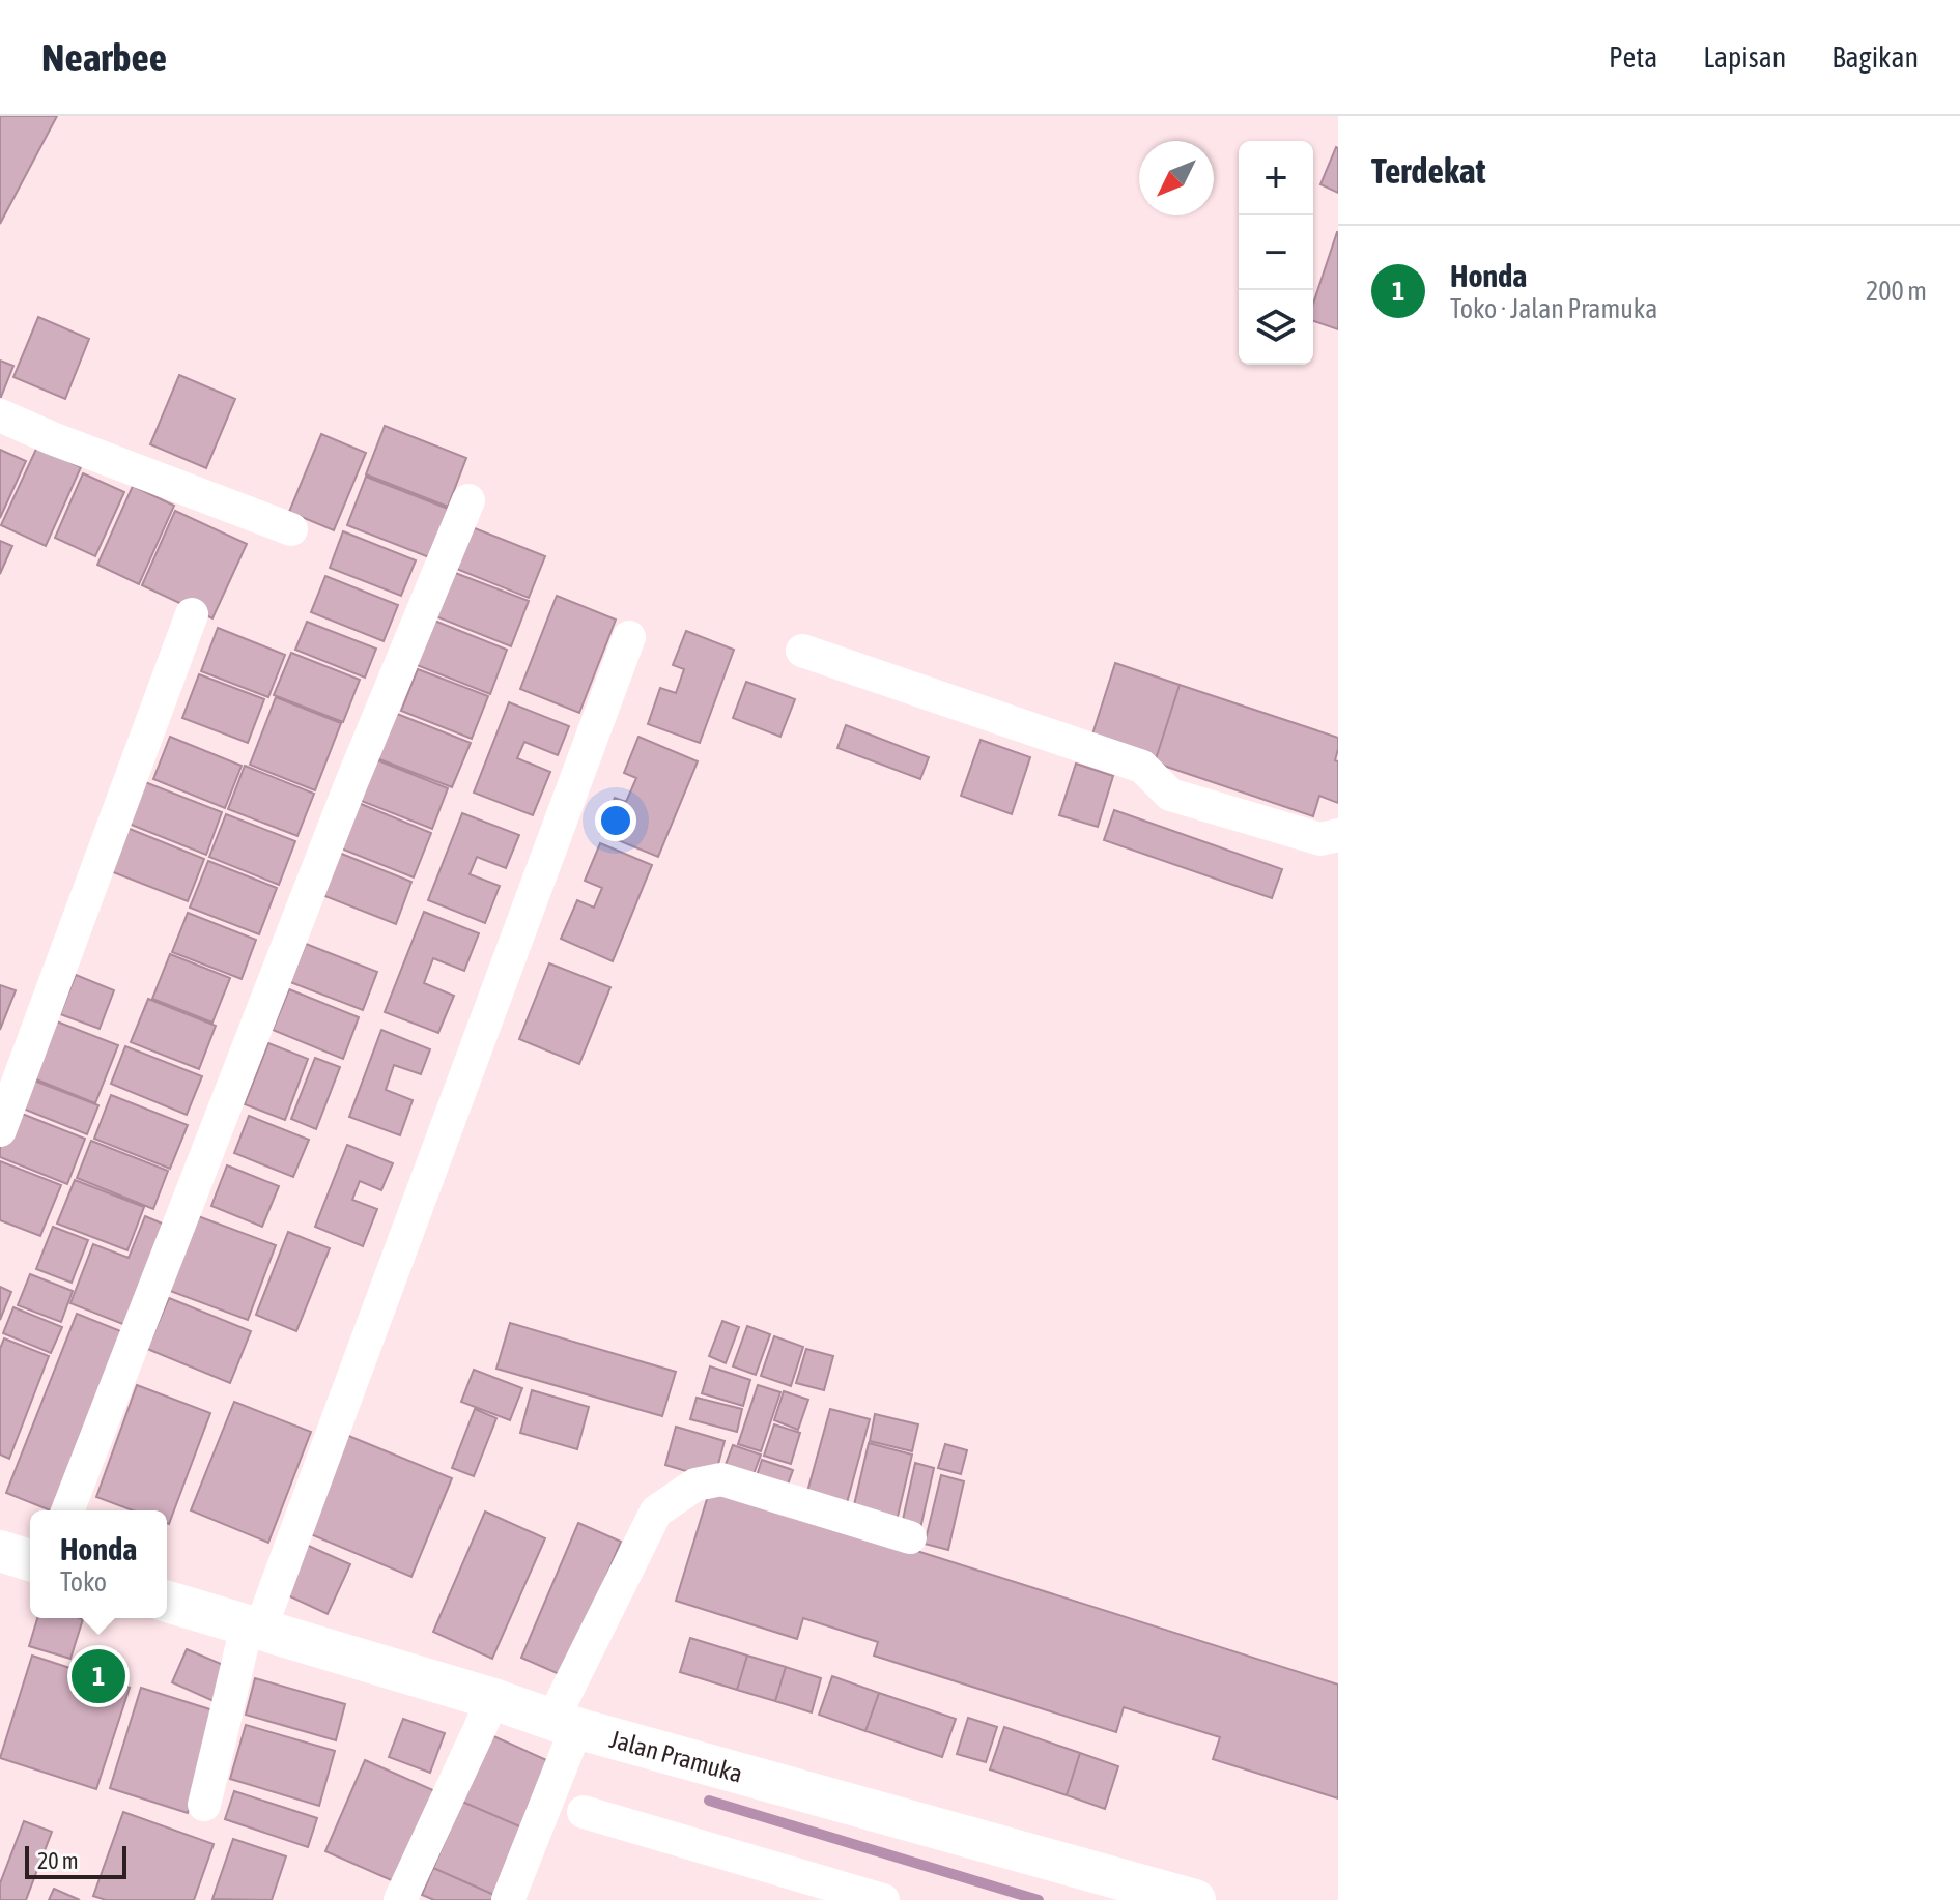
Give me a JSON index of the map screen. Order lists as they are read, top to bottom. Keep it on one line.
{"streets":{"main road":["Jalan Pramuka"]},"scale_bar":"20 m","north":"bottom left","page":{"header":"Nearbee","nav":["Peta","Lapisan","Bagikan"],"heading":"Terdekat","map_buttons":["+","−"],"list":[{"mark":"1","name":"Honda","note":"Toko · Jalan Pramuka","value":"200 m"}],"popup":["Honda","Toko"],"pins":"1","scale":"20 m"}}
